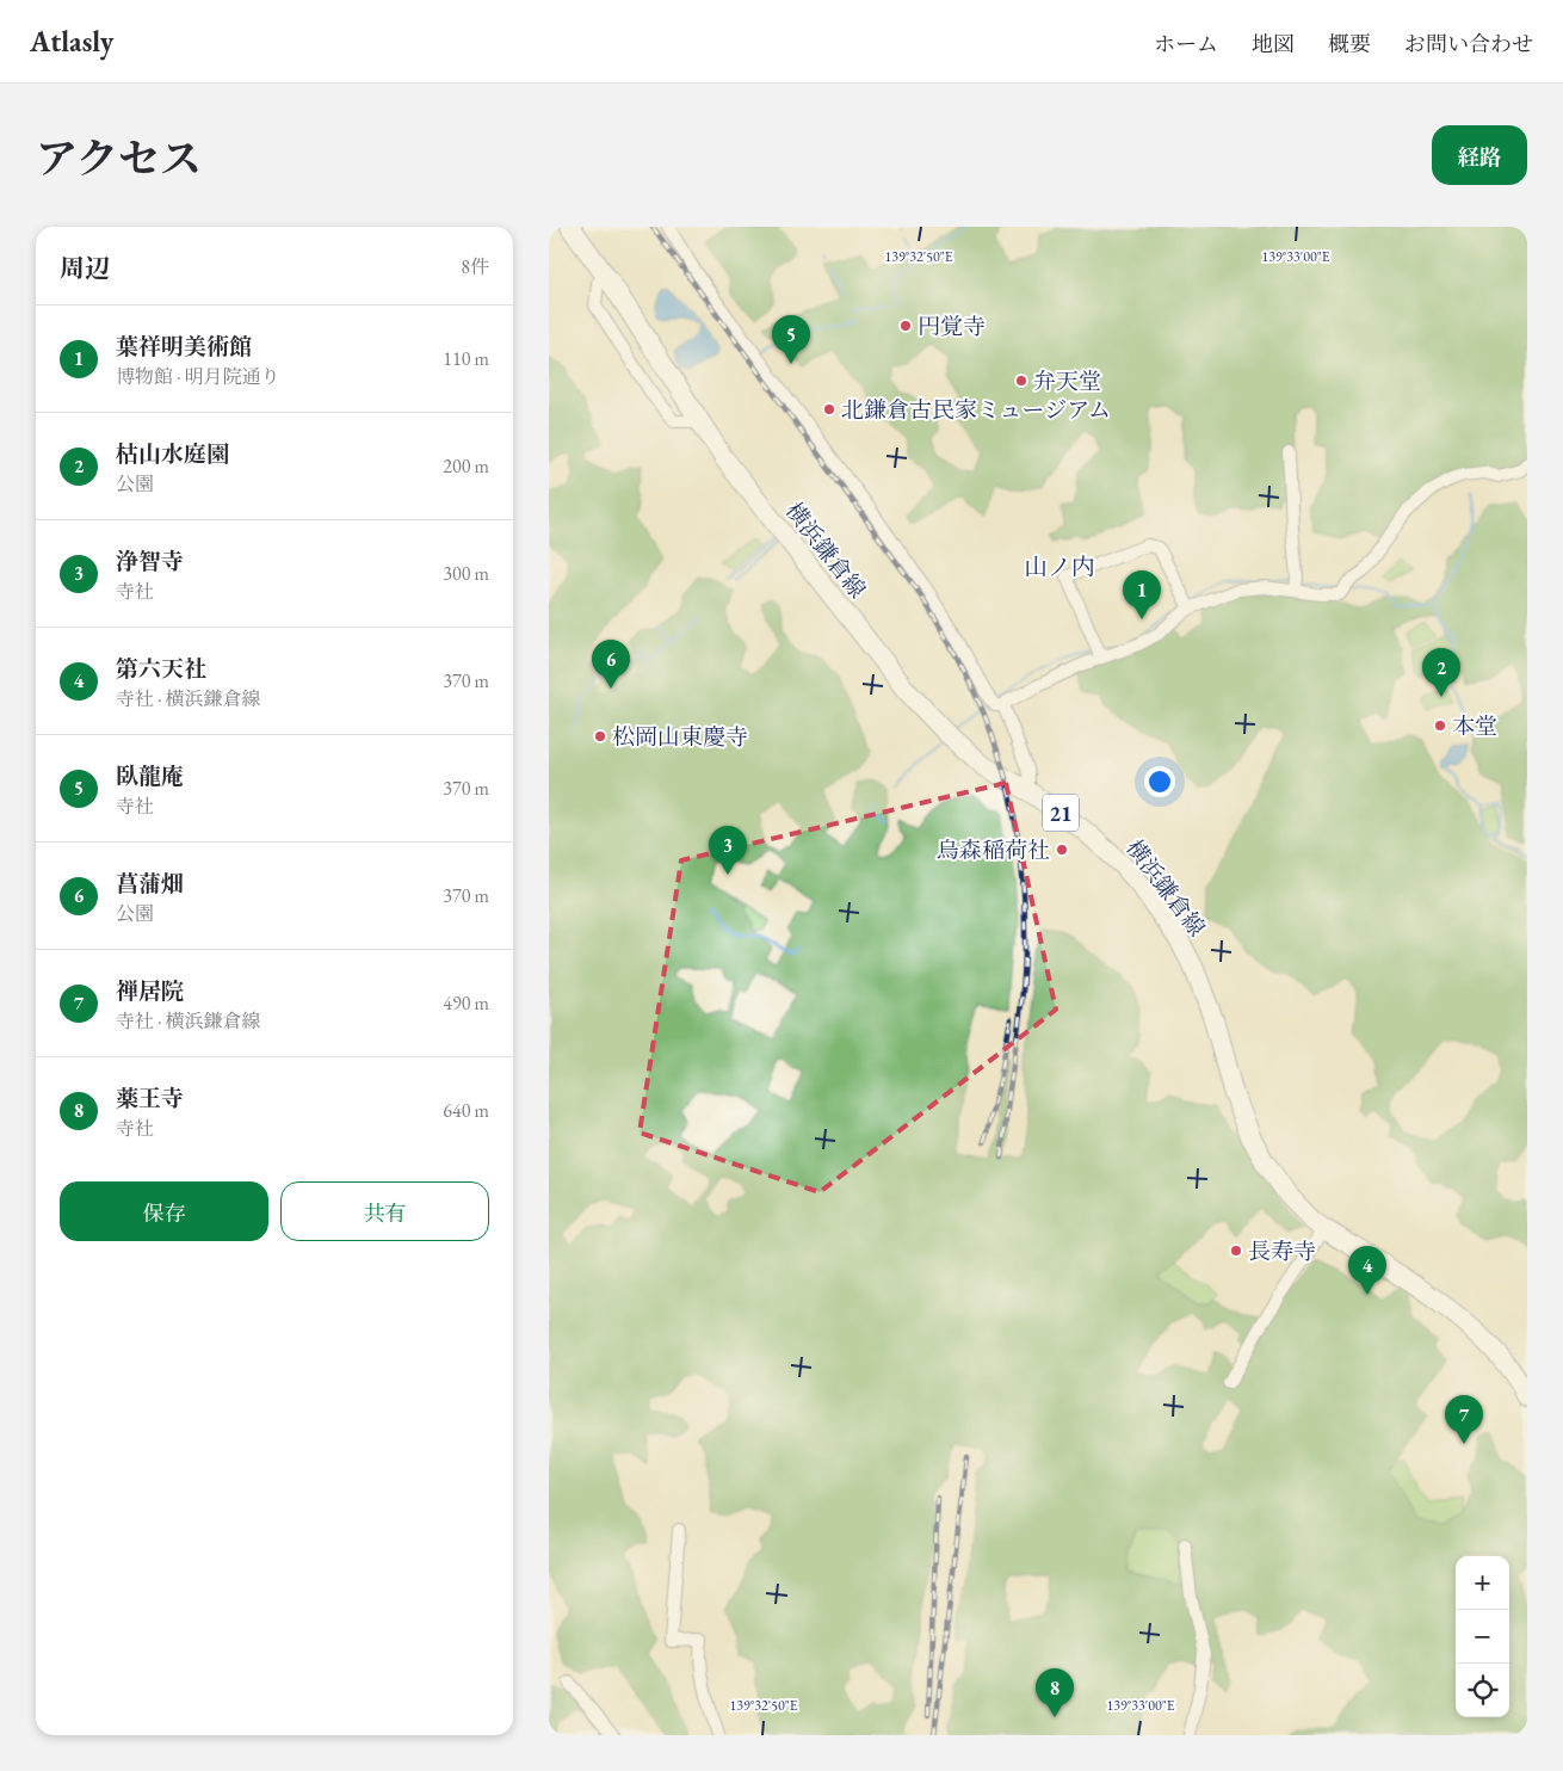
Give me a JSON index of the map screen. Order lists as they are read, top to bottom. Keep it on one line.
{"streets":{"main road":["横浜鎌倉線","21"]},"districts":["山ノ内"],"places":["円覚寺","弁天堂","北鎌倉古民家ミュージアム","本堂","松岡山東慶寺","烏森稲荷社","長寿寺"],"page":{"header":"Atlasly","nav":["ホーム","地図","概要","お問い合わせ"],"title":"アクセス","buttons":["経路",["保存","共有"]],"heading":["周辺","8件"],"list":[{"mark":"1","name":"葉祥明美術館","note":"博物館 · 明月院通り","value":"110 m"},{"mark":"2","name":"枯山水庭園","note":"公園","value":"200 m"},{"mark":"3","name":"浄智寺","note":"寺社","value":"300 m"},{"mark":"4","name":"第六天社","note":"寺社 · 横浜鎌倉線","value":"370 m"},{"mark":"5","name":"臥龍庵","note":"寺社","value":"370 m"},{"mark":"6","name":"菖蒲畑","note":"公園","value":"370 m"},{"mark":"7","name":"禅居院","note":"寺社 · 横浜鎌倉線","value":"490 m"},{"mark":"8","name":"薬王寺","note":"寺社","value":"640 m"}],"pins":["5","1","6","2","3","4","7","8"],"map_buttons":["+","−"]},"coordinates":["139°32'50\"E","139°33'00\"E"]}
